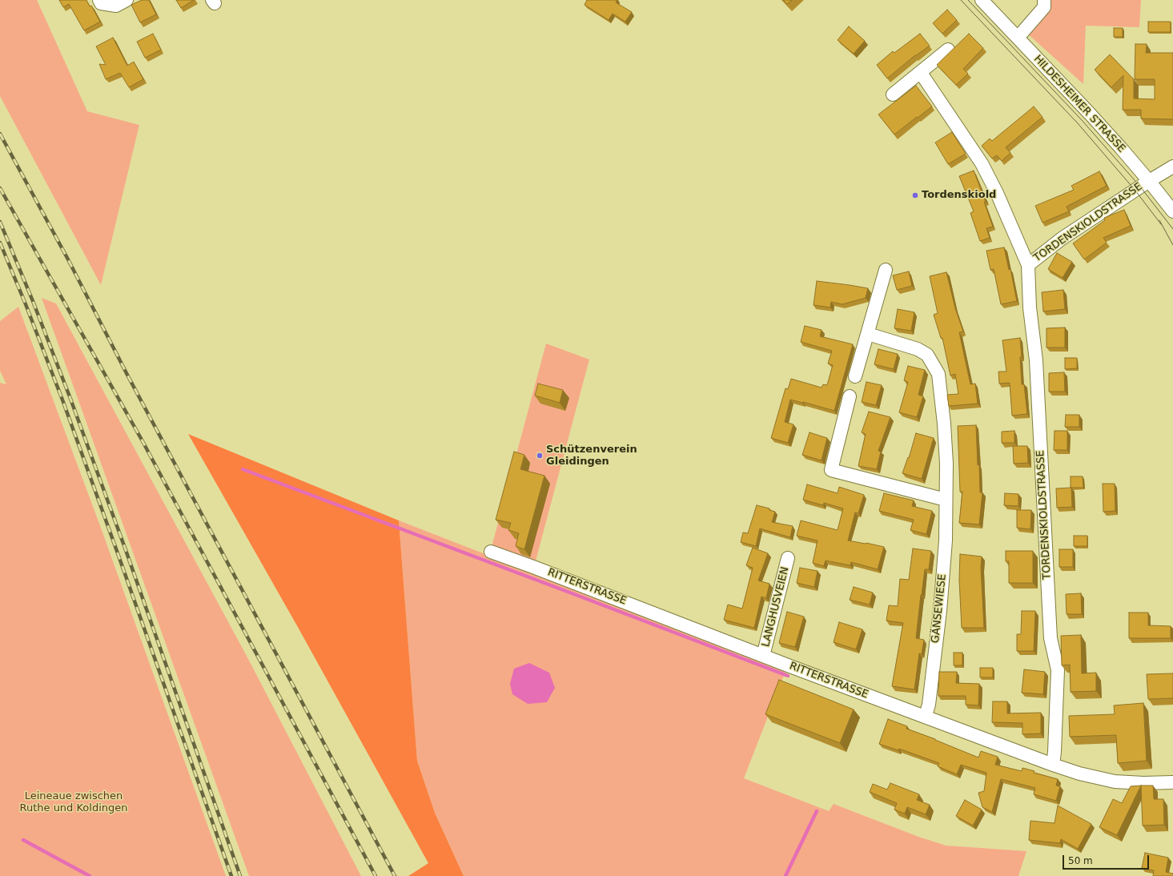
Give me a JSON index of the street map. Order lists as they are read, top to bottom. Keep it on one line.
{"streets":{"street":["HILDESHEIMER STRASSE","TORDENSKIOLDSTRASSE","RITTERSTRASSE","LANGHUSVEIEN","GÄNSEWIESE"]},"crossings":[["HILDESHEIMER STRASSE","TORDENSKIOLDSTRASSE"],["TORDENSKIOLDSTRASSE","RITTERSTRASSE"],["RITTERSTRASSE","LANGHUSVEIEN"],["RITTERSTRASSE","GÄNSEWIESE"]],"parks":["Leineaue zwischen Ruthe und Koldingen"],"places":["Tordenskiold","Schützenverein Gleidingen"],"scale_bar":"50 m"}
